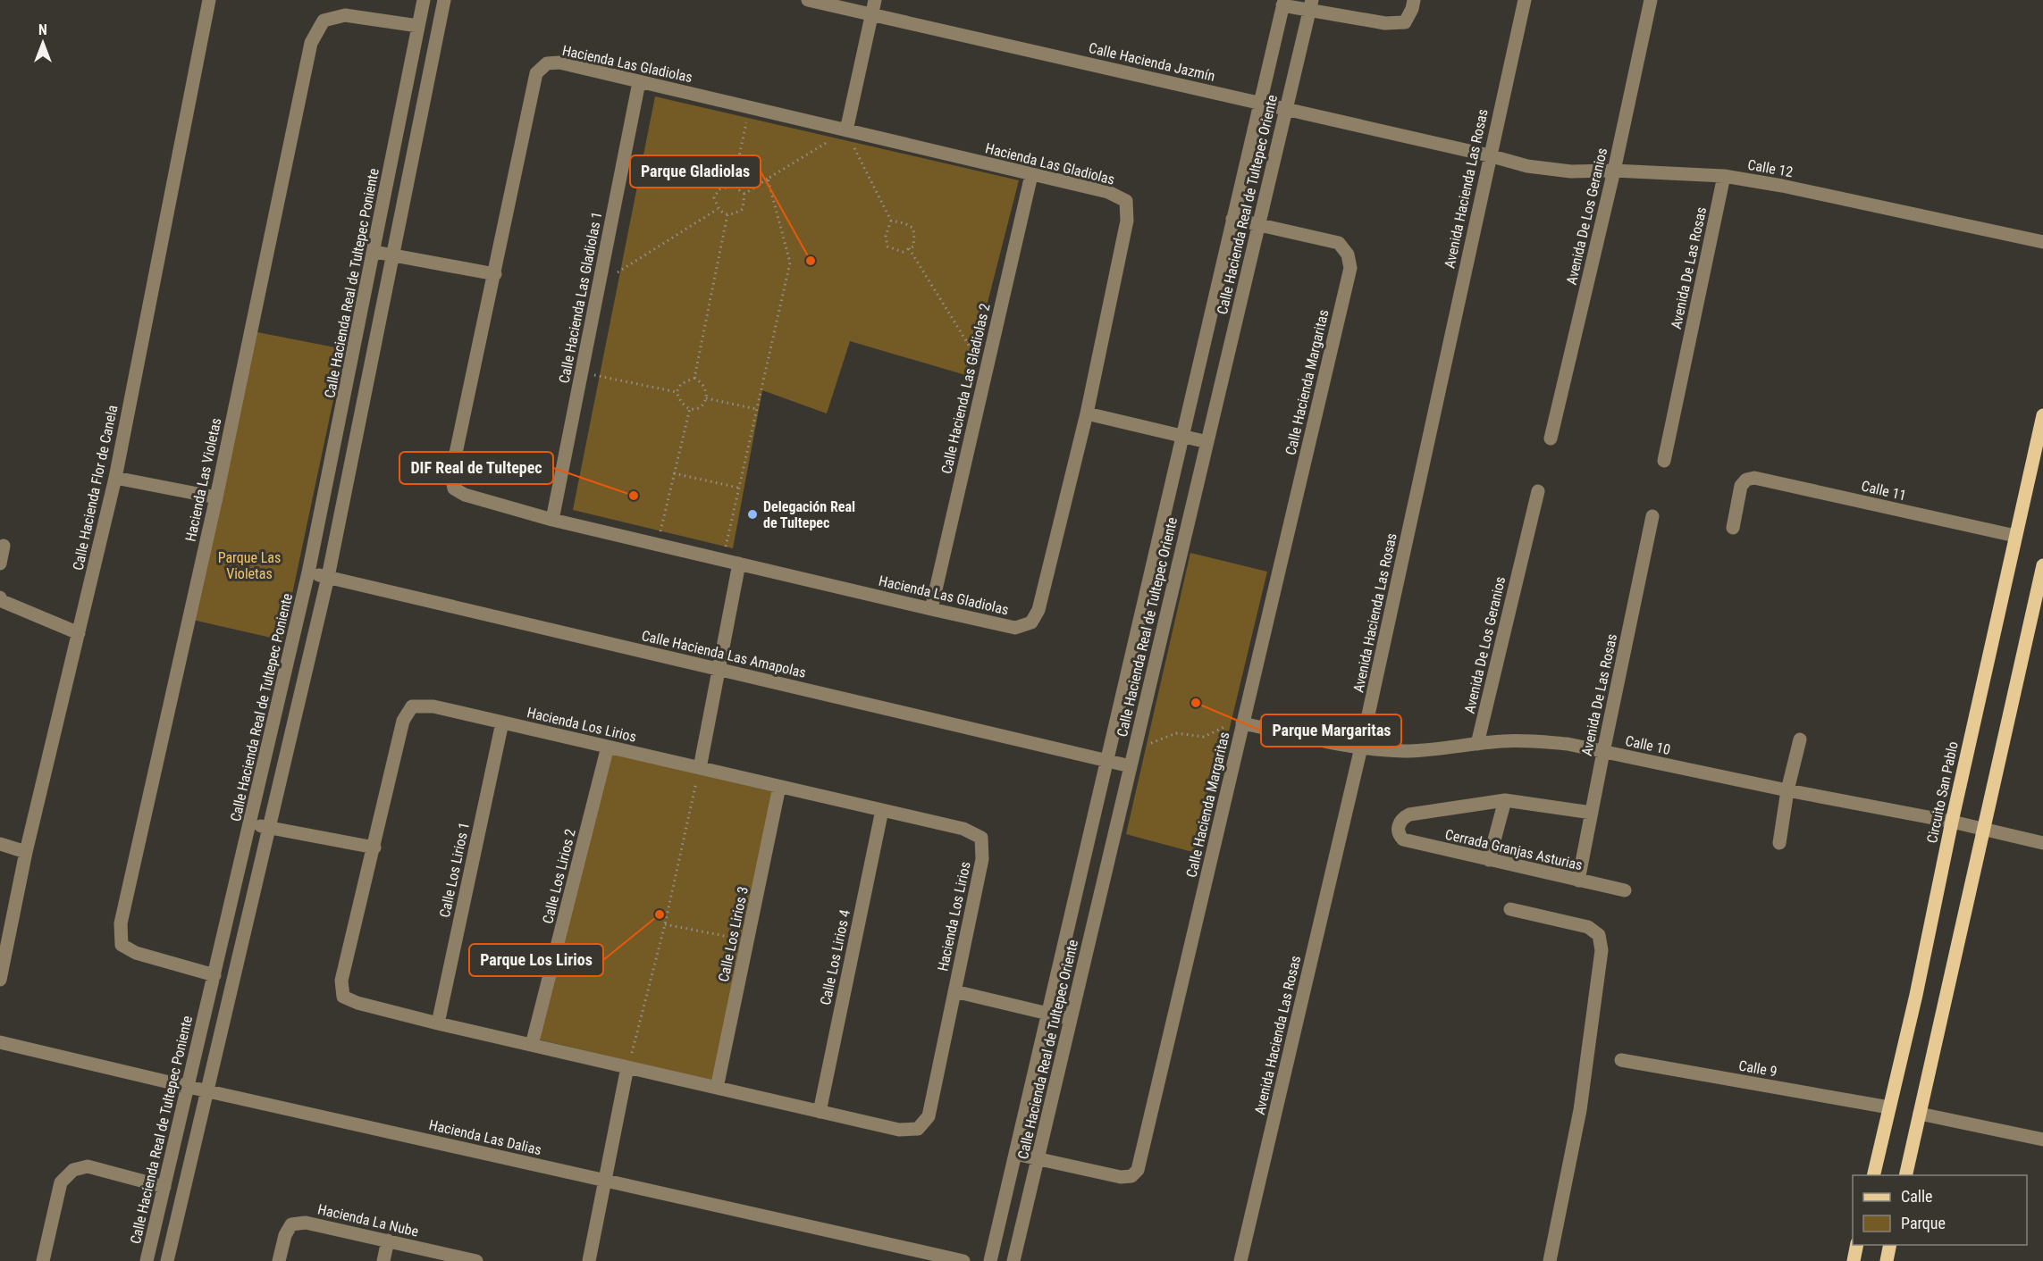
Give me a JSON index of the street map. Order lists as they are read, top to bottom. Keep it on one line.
{"streets":{"main road":["Circuito San Pablo"],"street":["Calle Hacienda Jazmín","Hacienda Las Gladiolas","Calle 12","Avenida Hacienda Las Rosas","Calle Hacienda Real de Tultepec Oriente","Avenida De Los Geranios","Avenida De Las Rosas","Calle Hacienda Real de Tultepec Poniente","Calle Hacienda Las Gladiolas 1","Calle Hacienda Margaritas","Calle Hacienda Las Gladiolas 2","Hacienda Las Violetas","Calle Hacienda Flor de Canela","Calle 11","Calle Hacienda Las Amapolas","Hacienda Los Lirios","Calle 10","Cerrada Granjas Asturias","Calle Los Lirios 1","Calle Los Lirios 2","Calle Los Lirios 3","Calle Los Lirios 4","Calle 9","Hacienda Las Dalias","Hacienda La Nube"]},"crossings":[["Calle Hacienda Jazmín","Calle 12"],["Calle Hacienda Jazmín","Avenida Hacienda Las Rosas"],["Calle Hacienda Jazmín","Calle Hacienda Real de Tultepec Oriente"],["Hacienda Las Gladiolas","Calle Hacienda Las Gladiolas 1"],["Hacienda Las Gladiolas","Calle Hacienda Las Gladiolas 2"],["Calle 12","Avenida Hacienda Las Rosas"],["Calle 12","Avenida De Los Geranios"],["Calle 12","Avenida De Las Rosas"],["Avenida Hacienda Las Rosas","Calle 10"],["Calle Hacienda Real de Tultepec Oriente","Calle Hacienda Margaritas"],["Calle Hacienda Real de Tultepec Oriente","Calle Hacienda Las Amapolas"],["Avenida De Los Geranios","Calle 10"],["Avenida De Las Rosas","Calle 10"],["Avenida De Las Rosas","Cerrada Granjas Asturias"],["Calle Hacienda Real de Tultepec Poniente","Hacienda Las Violetas"],["Calle Hacienda Real de Tultepec Poniente","Calle Hacienda Las Amapolas"],["Calle Hacienda Real de Tultepec Poniente","Hacienda Las Dalias"],["Calle Hacienda Margaritas","Calle 10"],["Calle 11","Circuito San Pablo"],["Hacienda Los Lirios","Calle Los Lirios 1"],["Hacienda Los Lirios","Calle Los Lirios 2"],["Hacienda Los Lirios","Calle Los Lirios 3"],["Hacienda Los Lirios","Calle Los Lirios 4"],["Calle 10","Circuito San Pablo"],["Circuito San Pablo","Calle 9"]],"parks":["Parque Las Violetas"],"places":["Parque Gladiolas","DIF Real de Tultepec","Delegación Real de Tultepec","Parque Margaritas","Parque Los Lirios"],"legend":["Calle","Parque"],"north":"top"}
